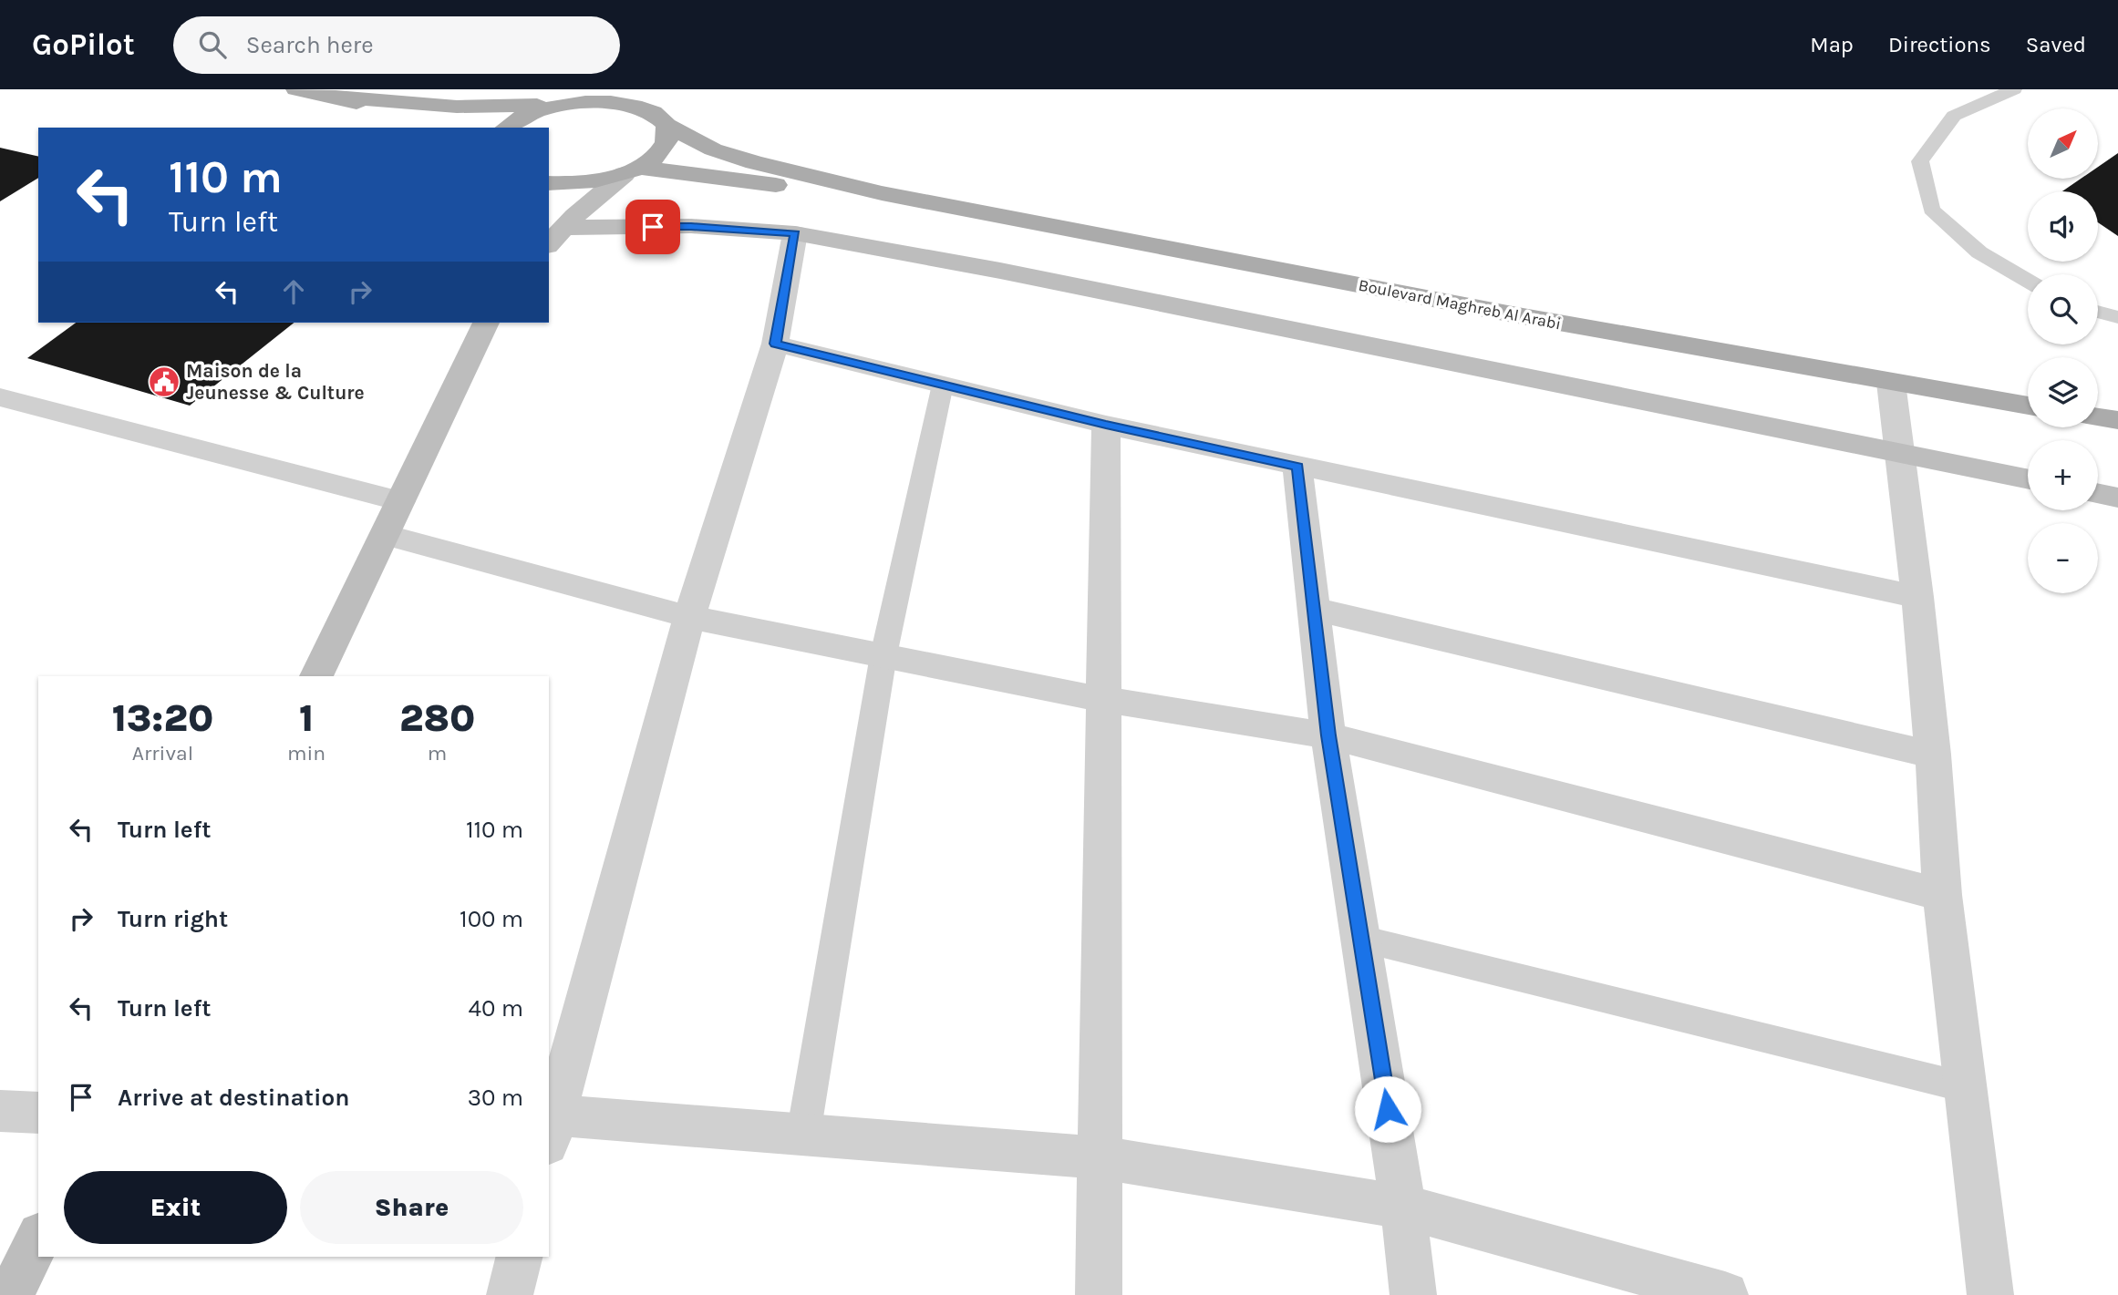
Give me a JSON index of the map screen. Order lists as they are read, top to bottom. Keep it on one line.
{"streets":{"main road":["Boulevard Maghreb Al Arabi"]},"places":{"public building":["Maison de la Jeunesse & Culture"]},"north":"top right","page":{"header":"GoPilot","search":"Search here","nav":["Map","Directions","Saved"],"map_buttons":["+","−"],"turn":["110 m","Turn left"],"eta":["13:20","Arrival","1","min","280","m"],"list":[{"name":"Turn left","value":"110 m"},{"name":"Turn right","value":"100 m"},{"name":"Turn left","value":"40 m"},{"name":"Arrive at destination","value":"30 m"}],"buttons":["Exit","Share"]}}
